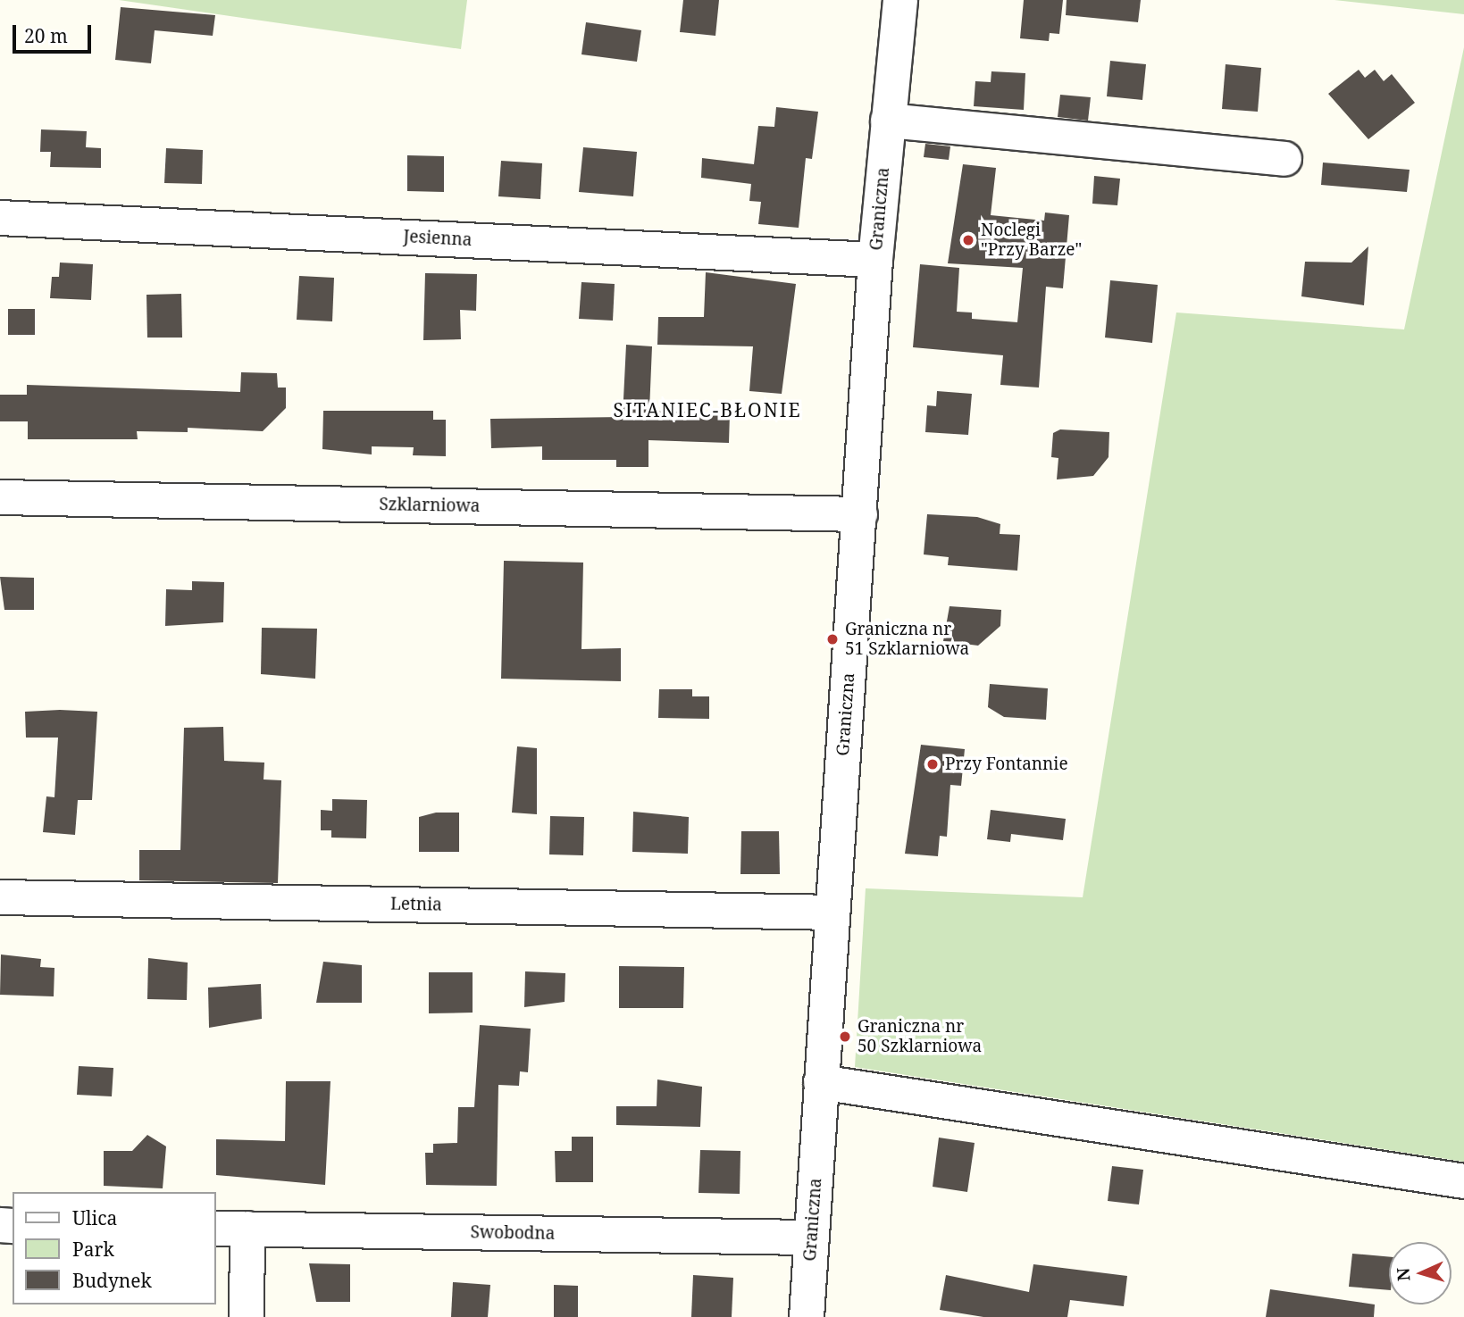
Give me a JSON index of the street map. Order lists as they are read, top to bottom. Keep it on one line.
{"streets":{"street":["Graniczna","Jesienna","Szklarniowa","Letnia","Swobodna"]},"crossings":[["Graniczna","Jesienna"],["Graniczna","Szklarniowa"],["Graniczna","Letnia"],["Graniczna","Swobodna"]],"districts":["SITANIEC-BŁONIE"],"places":["Noclegi \"Przy Barze\"","Graniczna nr 51 Szklarniowa","Przy Fontannie","Graniczna nr 50 Szklarniowa"],"legend":["Ulica","Park","Budynek"],"scale_bar":"20 m","north":"left"}
